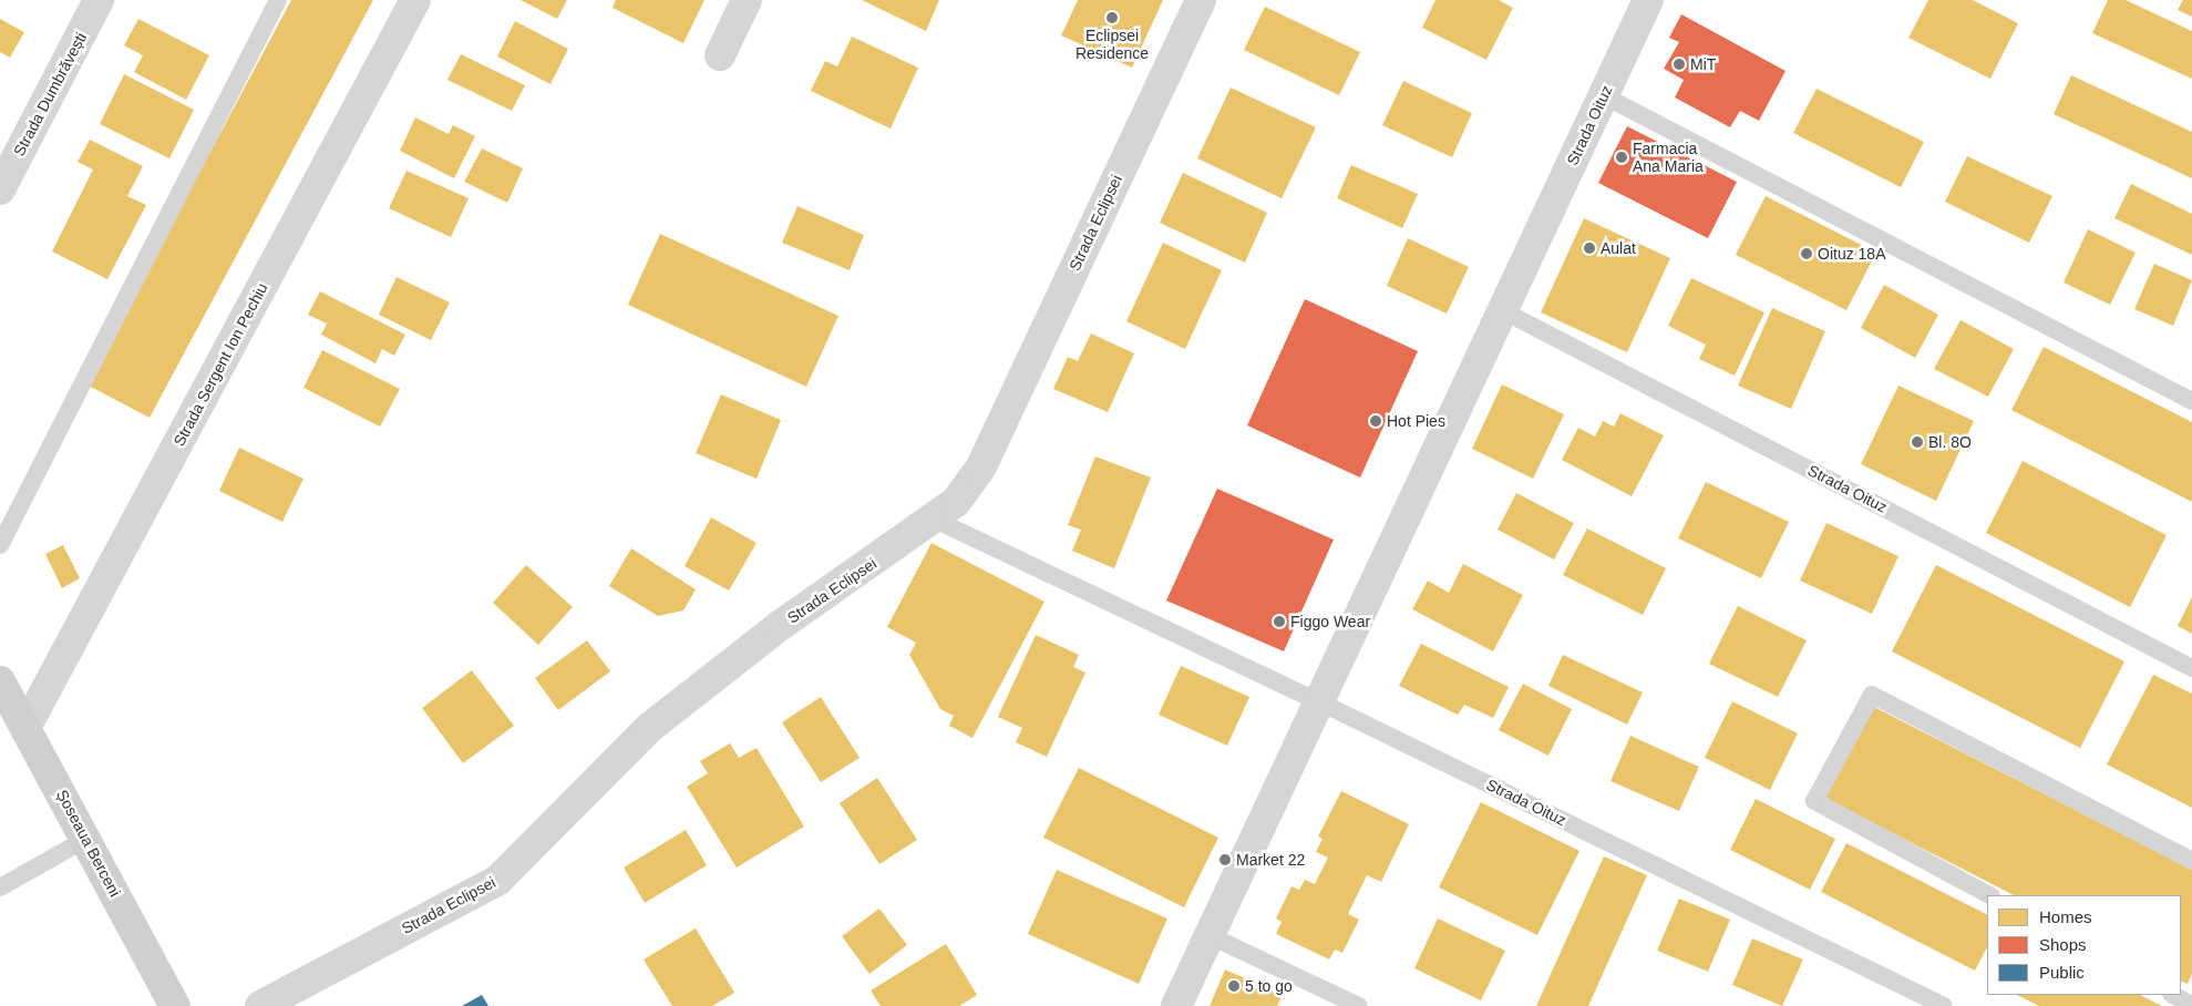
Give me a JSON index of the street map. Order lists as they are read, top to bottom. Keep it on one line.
{"streets":{"main road":["Șoseaua Berceni"],"street":["Strada Dumbrăvești","Strada Oituz","Strada Eclipsei","Strada Sergent Ion Pechiu"]},"crossings":[["Strada Sergent Ion Pechiu","Șoseaua Berceni"]],"places":["Eclipsei Residence","MiT","Farmacia Ana Maria","Aulat","Oituz 18A","Hot Pies","Bl. 8O","Figgo Wear","Market 22","5 to go"],"legend":["Homes","Shops","Public"]}
